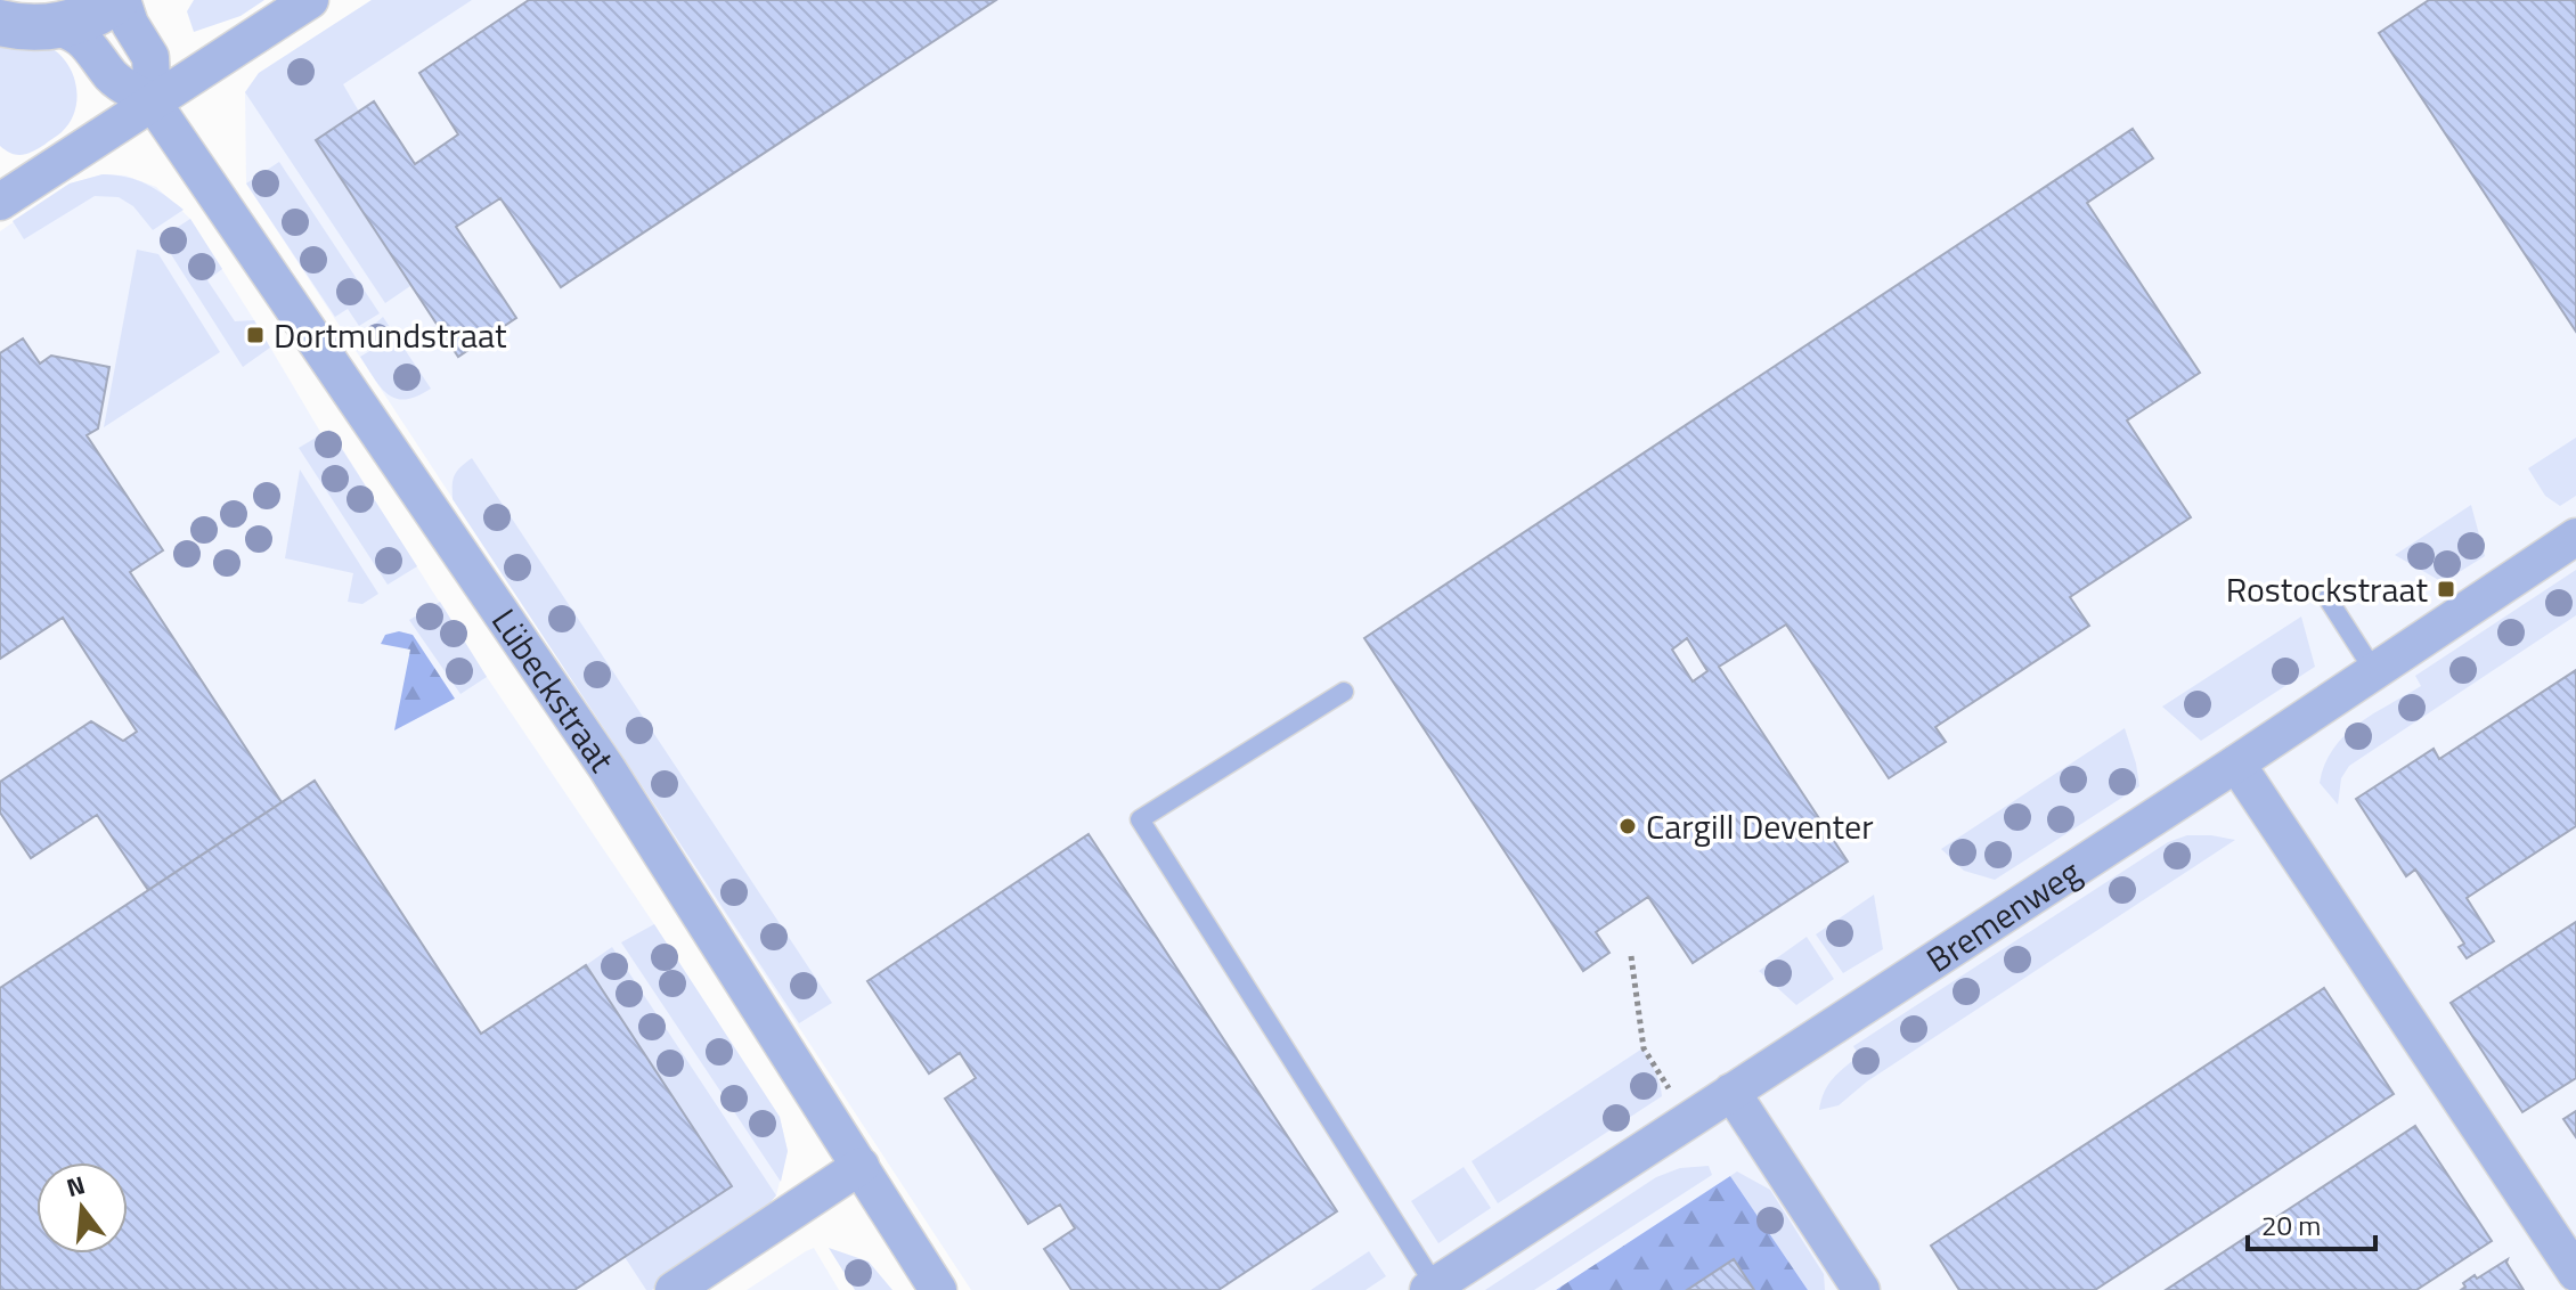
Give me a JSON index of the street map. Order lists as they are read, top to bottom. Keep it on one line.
{"streets":{"street":["Lübeckstraat","Bremenweg"]},"places":{"transit":["Dortmundstraat","Rostockstraat"],"other":["Cargill Deventer"]},"scale_bar":"20 m","north":"top"}
